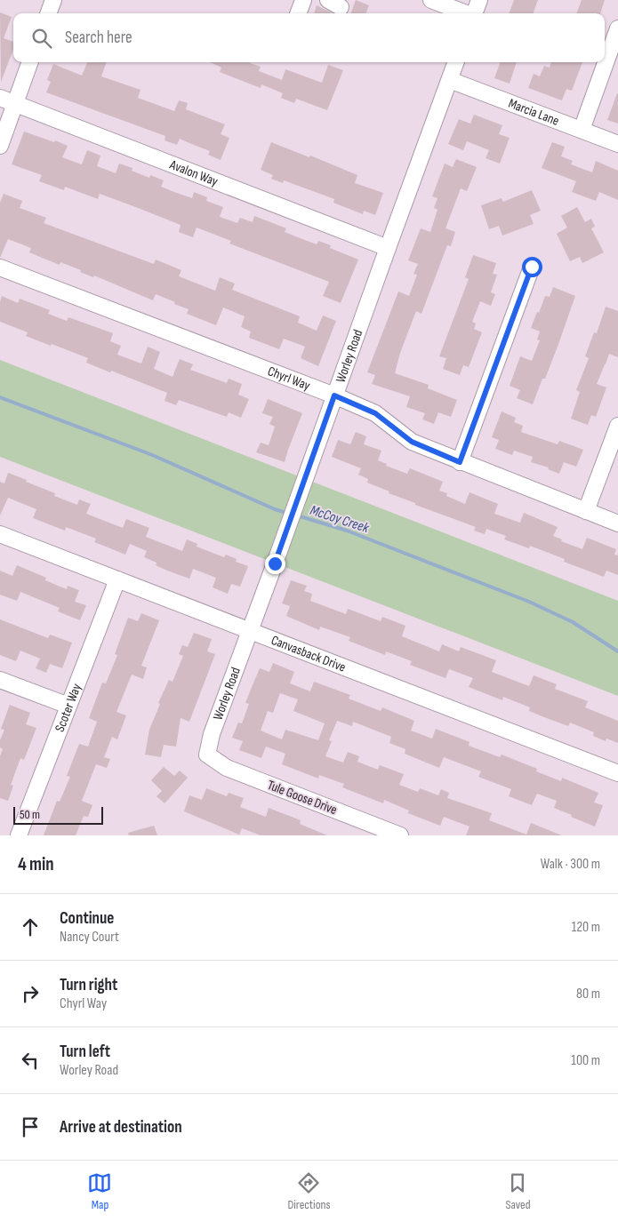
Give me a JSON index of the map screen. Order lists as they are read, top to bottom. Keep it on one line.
{"streets":{"street":["Marcia Lane","Avalon Way","Worley Road","Chyrl Way","Canvasback Drive","Scoter Way","Tule Goose Drive"]},"crossings":[["Marcia Lane","Worley Road"],["Avalon Way","Worley Road"],["Worley Road","Chyrl Way"],["Worley Road","Canvasback Drive"],["Worley Road","Tule Goose Drive"],["Canvasback Drive","Scoter Way"]],"water":["McCoy Creek"],"scale_bar":"50 m","page":{"search":"Search here","scale":"50 m","heading":["4 min","Walk · 300 m"],"list":[["Continue","Nancy Court","120 m"],["Turn right","Chyrl Way","80 m"],["Turn left","Worley Road","100 m"],"Arrive at destination"],"nav":["Map","Directions","Saved"]}}
